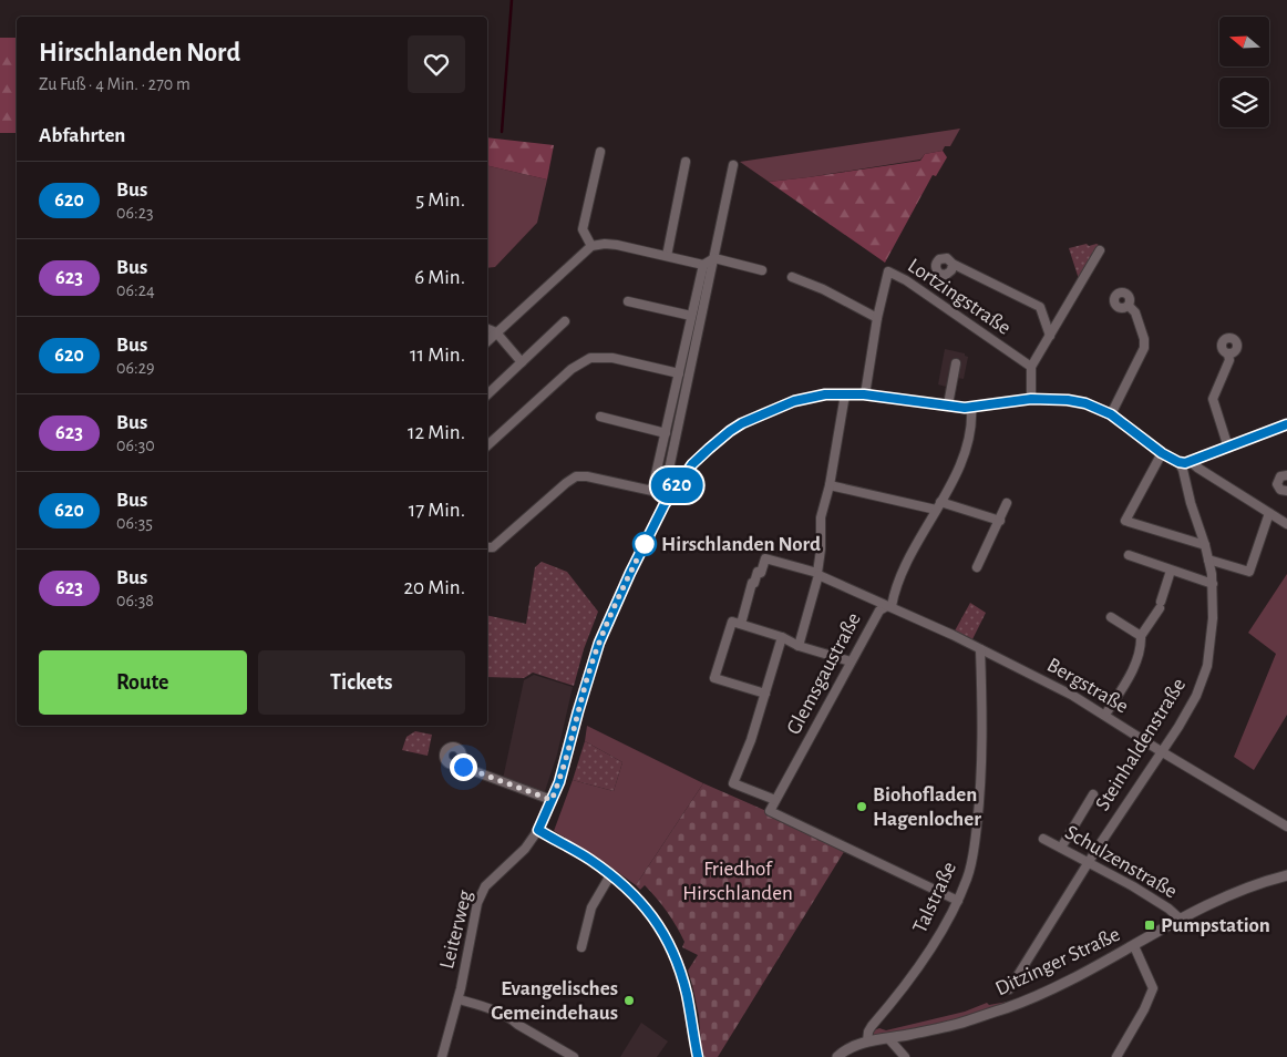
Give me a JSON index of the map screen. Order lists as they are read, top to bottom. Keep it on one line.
{"streets":{"street":["Lortzingstraße","Glemsgaustraße","Bergstraße","Steinhaldenstraße","Schulzenstraße","Talstraße","Leiterweg","Ditzinger Straße"]},"crossings":[["Lortzingstraße","Leiterweg"],["Glemsgaustraße","Bergstraße"],["Glemsgaustraße","Talstraße"],["Glemsgaustraße","Leiterweg"],["Bergstraße","Steinhaldenstraße"],["Bergstraße","Talstraße"],["Steinhaldenstraße","Schulzenstraße"],["Steinhaldenstraße","Leiterweg"],["Schulzenstraße","Ditzinger Straße"],["Talstraße","Ditzinger Straße"]],"parks":["Friedhof Hirschlanden"],"places":{"other":["Hirschlanden Nord","Biohofladen Hagenlocher","Evangelisches Gemeindehaus"],"transit":["Pumpstation"]},"lines":["bus line 620"],"north":"left","page":{"on_map":"620","heading":[["Hirschlanden Nord","Zu Fuß · 4 Min. · 270 m"],"Abfahrten"],"list":[{"mark":"620","name":"Bus","note":"06:23","value":"5 Min."},{"mark":"623","name":"Bus","note":"06:24","value":"6 Min."},{"mark":"620","name":"Bus","note":"06:29","value":"11 Min."},{"mark":"623","name":"Bus","note":"06:30","value":"12 Min."},{"mark":"620","name":"Bus","note":"06:35","value":"17 Min."},{"mark":"623","name":"Bus","note":"06:38","value":"20 Min."}],"buttons":["Route","Tickets"]}}
